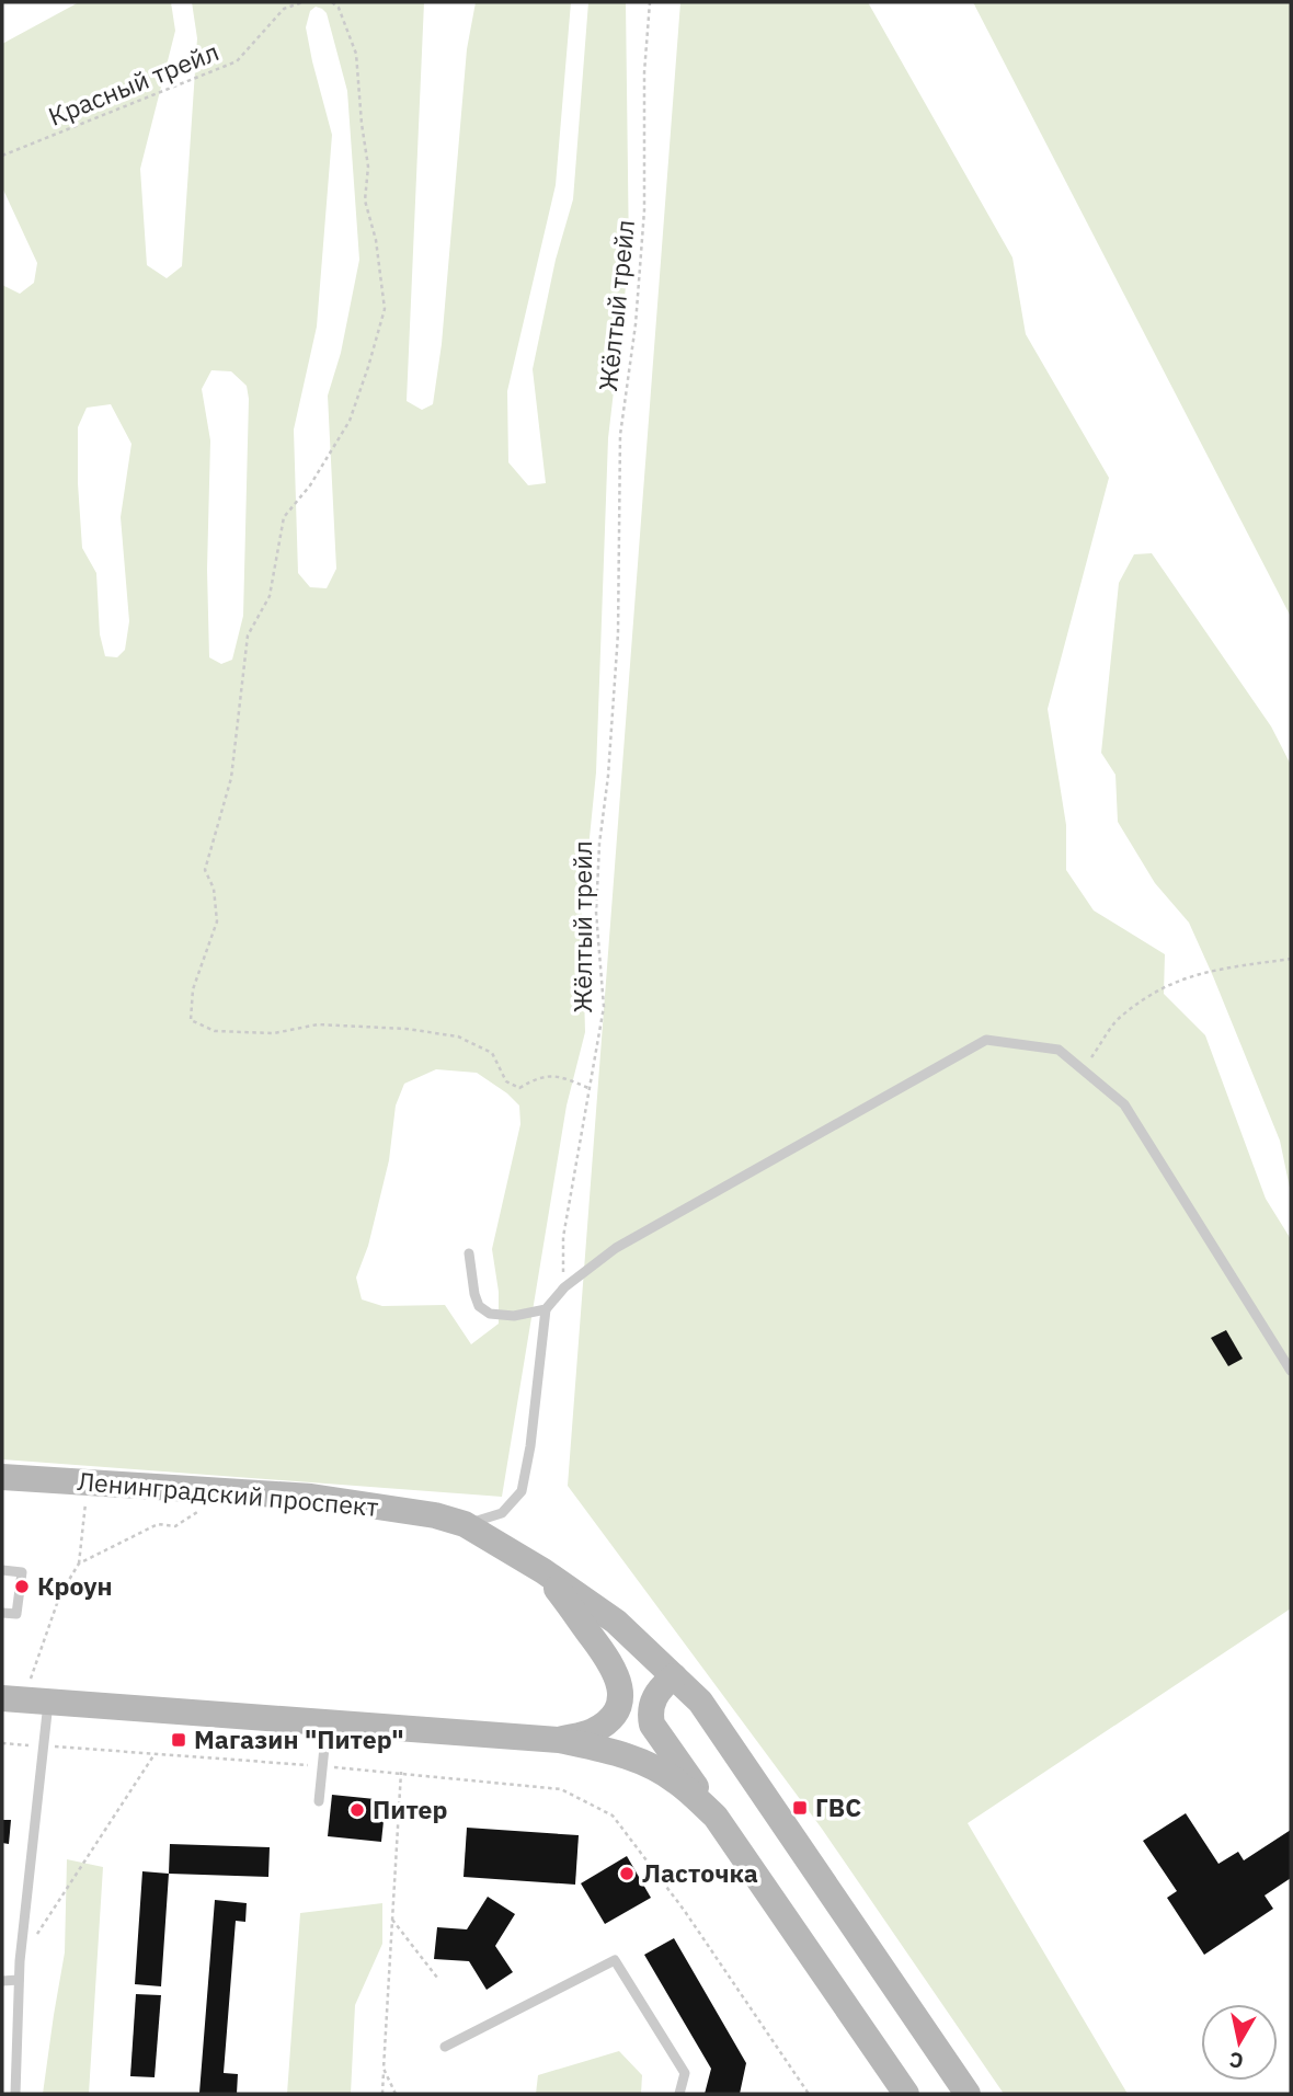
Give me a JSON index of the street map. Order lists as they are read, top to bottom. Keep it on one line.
{"streets":{"main road":["Ленинградский проспект"],"path":["Красный трейл","Жёлтый трейл"]},"places":{"other":["Кроун","Питер","Ласточка"],"transit":["Магазин \"Питер\"","ГВС"]},"north":"bottom"}
